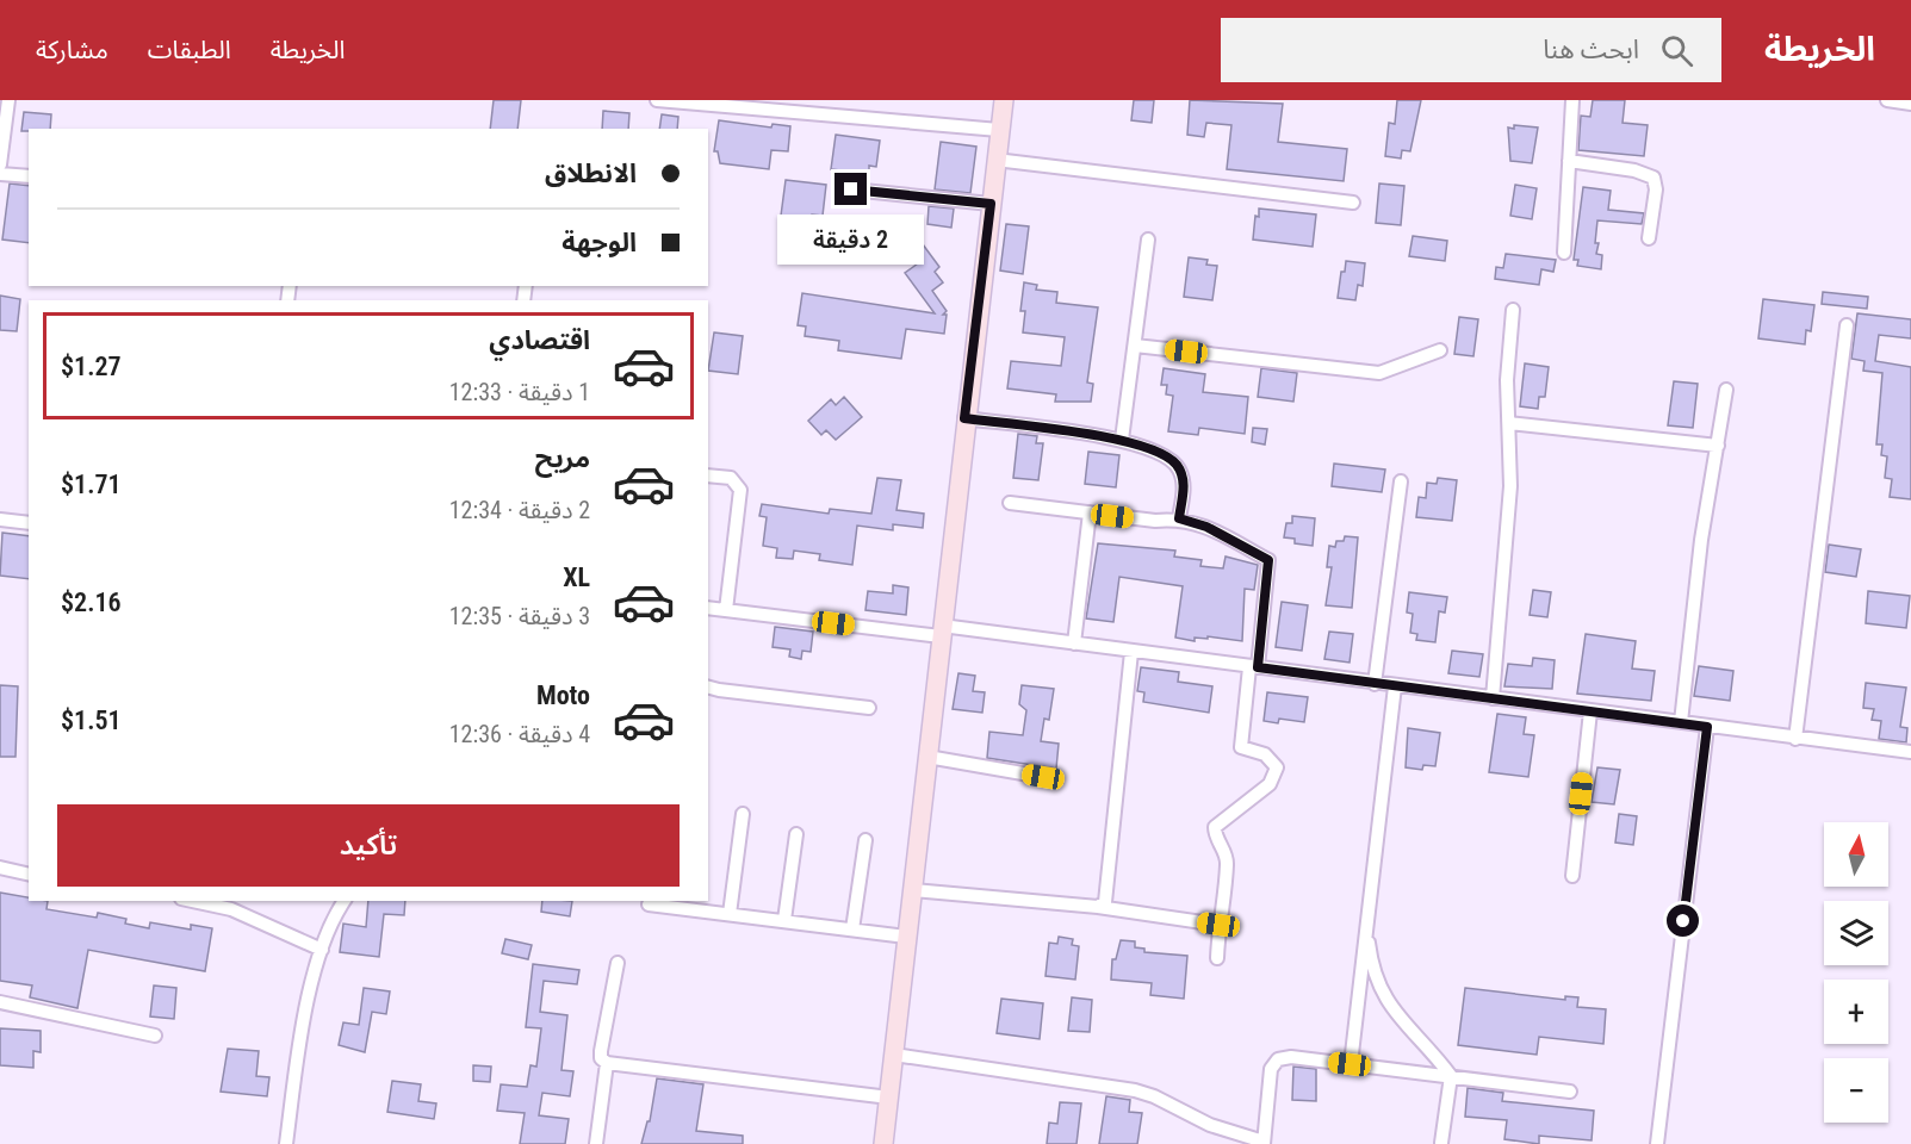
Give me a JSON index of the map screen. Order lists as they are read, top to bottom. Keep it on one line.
{"north":"top","page":{"header":"الخريطة","search":"ابحث هنا","nav":["الخريطة","الطبقات","مشاركة"],"banner":["الانطلاق","الوجهة"],"bubble":"2 دقيقة","list":[{"name":"اقتصادي","note":"1 دقيقة · 12:33","value":"$1.27"},{"name":"مريح","note":"2 دقيقة · 12:34","value":"$1.71"},{"name":"XL","note":"3 دقيقة · 12:35","value":"$2.16"},{"name":"Moto","note":"4 دقيقة · 12:36","value":"$1.51"}],"buttons":"تأكيد","map_buttons":["+","−"]}}
